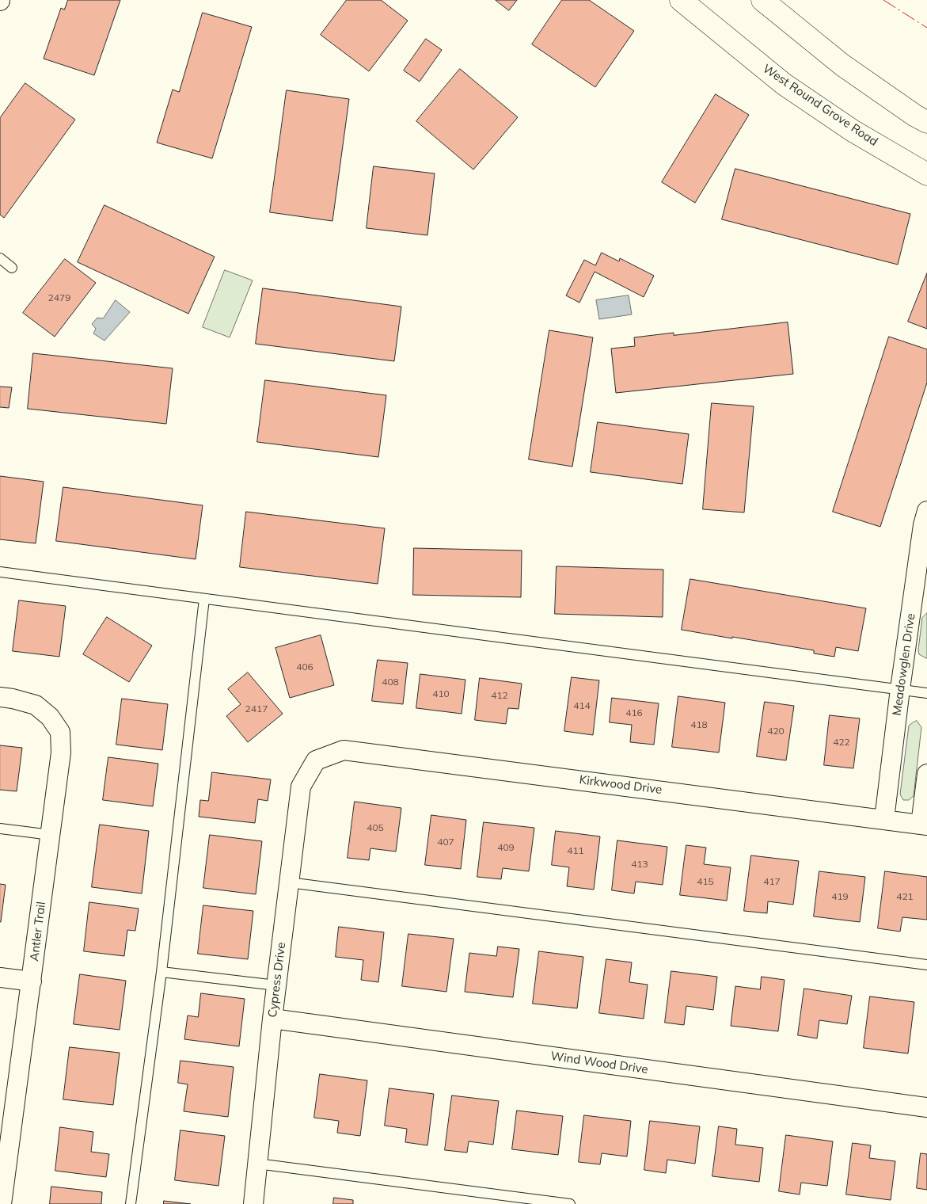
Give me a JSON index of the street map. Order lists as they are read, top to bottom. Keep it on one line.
{"streets":{"main road":["West Round Grove Road"],"street":["Meadowglen Drive","Kirkwood Drive","Antler Trail","Cypress Drive","Wind Wood Drive"]},"crossings":[["Meadowglen Drive","Kirkwood Drive"],["Kirkwood Drive","Cypress Drive"],["Cypress Drive","Wind Wood Drive"]],"house_numbers":["2479","406","408","410","412","414","2417","416","418","420","422","405","407","409","411","413","415","417","419","421"]}
